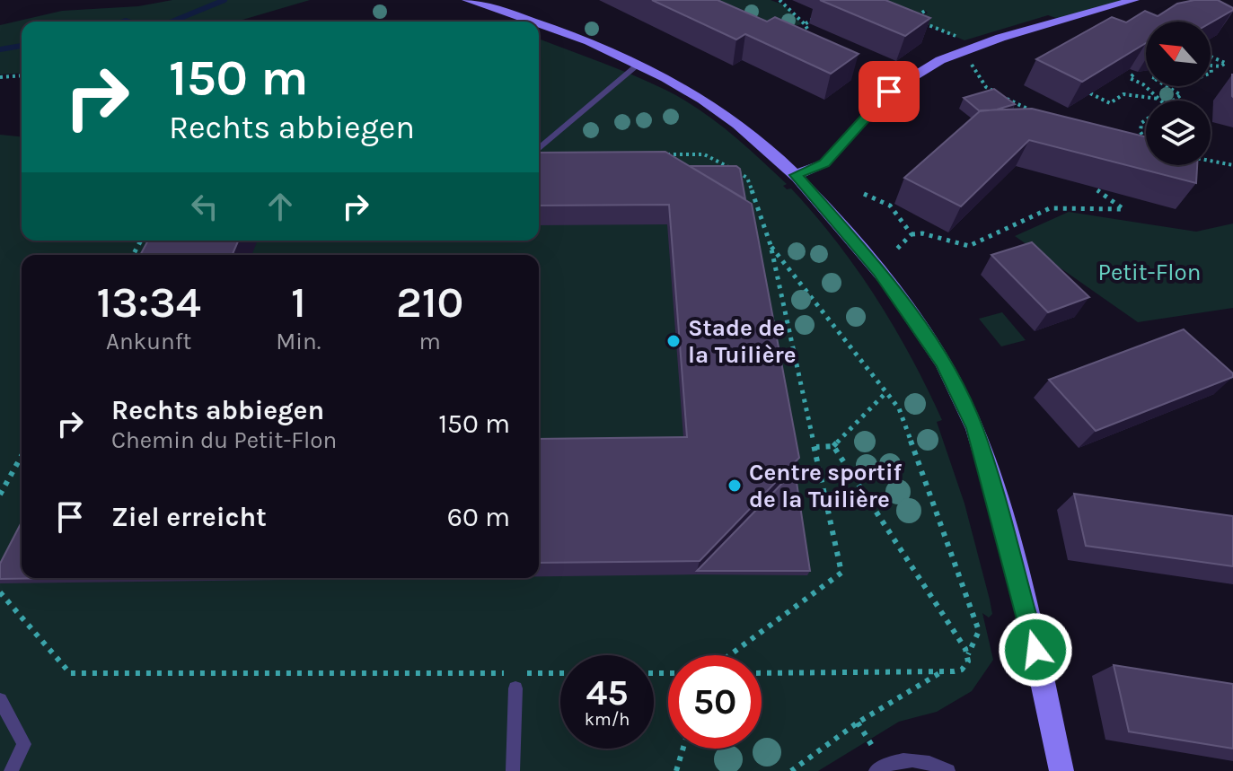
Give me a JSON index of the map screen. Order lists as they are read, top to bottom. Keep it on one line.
{"parks":["Petit-Flon"],"places":["Stade de la Tuilière","Centre sportif de la Tuilière"],"north":"top left","page":{"turn":["150 m","Rechts abbiegen"],"eta":["13:34","Ankunft","1","Min.","210","m"],"list":[{"name":"Rechts abbiegen","note":"Chemin du Petit-Flon","value":"150 m"},{"name":"Ziel erreicht","value":"60 m"}],"speed":"45 km/h","limit":"50"}}
